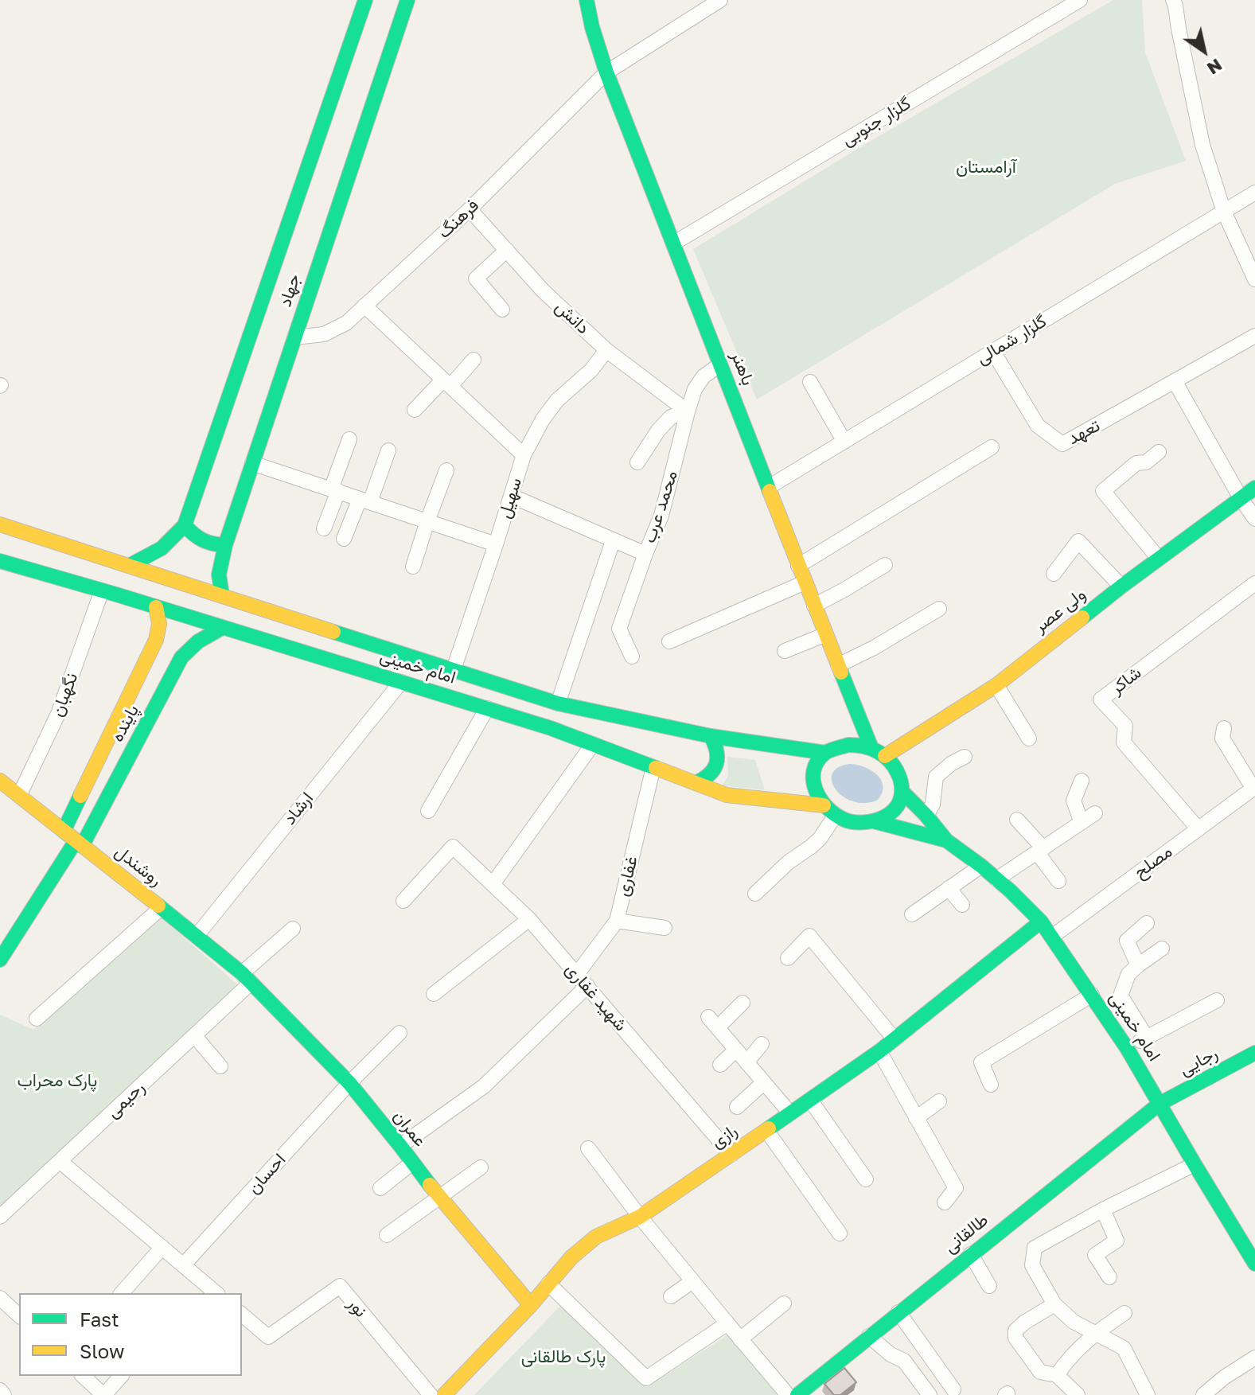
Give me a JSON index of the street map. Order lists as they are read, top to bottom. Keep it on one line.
{"streets":{"main road":["جهاد","باهنر","ولی عصر","امام خمینی","پاینده","روشندل","رجایی","عمران","رازی","طالقانی"],"street":["گلزار جنوبی","فرهنگ","دانش","گلزار شمالی","تعهد","سهیل","محمد عرب","شاکر","نگهبان","ارشاد","مصلح","غفاری","شهید غفاری","رحیمی","احسان","نور"]},"crossings":[["گلزار جنوبی","باهنر"],["فرهنگ","جهاد"],["فرهنگ","دانش"],["فرهنگ","باهنر"],["جهاد","امام خمینی"],["دانش","سهیل"],["دانش","محمد عرب"],["گلزار شمالی","باهنر"],["گلزار شمالی","تعهد"],["باهنر","محمد عرب"],["باهنر","ولی عصر"],["باهنر","امام خمینی"],["سهیل","امام خمینی"],["ولی عصر","امام خمینی"],["امام خمینی","نگهبان"],["امام خمینی","پاینده"],["امام خمینی","ارشاد"],["امام خمینی","مصلح"],["امام خمینی","غفاری"],["امام خمینی","رجایی"],["امام خمینی","رازی"],["امام خمینی","طالقانی"],["شاکر","مصلح"],["نگهبان","روشندل"],["پاینده","روشندل"],["ارشاد","روشندل"],["روشندل","رحیمی"],["روشندل","عمران"],["غفاری","شهید غفاری"],["شهید غفاری","رازی"],["رجایی","طالقانی"],["رحیمی","عمران"],["عمران","رازی"],["عمران","احسان"]],"parks":["آرامستان","پارک محراب","پارک طالقانی"],"legend":["Fast","Slow"],"north":"bottom right"}
